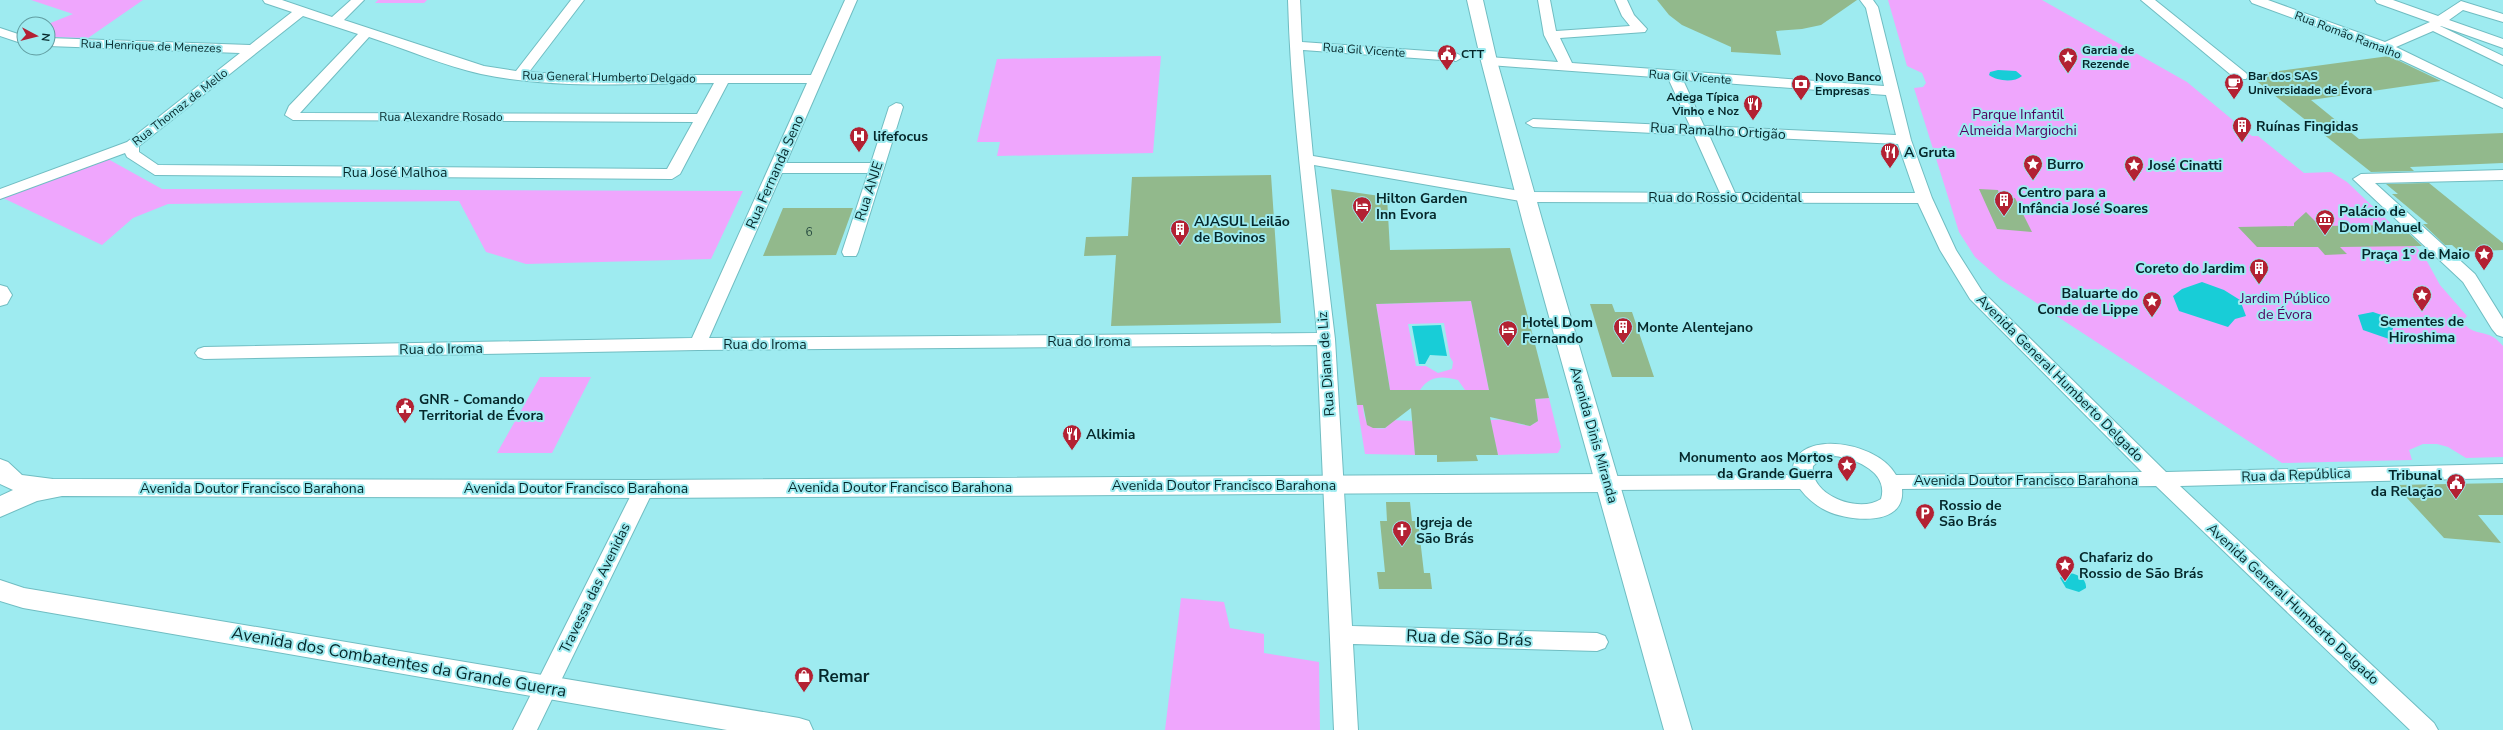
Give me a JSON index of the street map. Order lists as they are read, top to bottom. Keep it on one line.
{"streets":{"street":["Rua Romão Ramalho","Rua Henrique de Menezes","Rua Gil Vicente","Rua General Humberto Delgado","Rua Thomaz de Mello","Rua Alexandre Rosado","Rua Ramalho Ortigão","Rua José Malhoa","Rua Fernanda Seno","Rua ANJE","Rua do Rossio Ocidental","Rua do Iroma","Rua Diana de Liz","Avenida General Humberto Delgado","Avenida Dinis Miranda","Rua da República","Avenida Doutor Francisco Barahona","Travessa das Avenidas","Rua de São Brás","Avenida dos Combatentes da Grande Guerra"]},"crossings":[["Rua Henrique de Menezes","Rua Thomaz de Mello"],["Rua Gil Vicente","Rua Diana de Liz"],["Rua Gil Vicente","Avenida General Humberto Delgado"],["Rua Gil Vicente","Avenida Dinis Miranda"],["Rua General Humberto Delgado","Rua Thomaz de Mello"],["Rua General Humberto Delgado","Rua Alexandre Rosado"],["Rua General Humberto Delgado","Rua Fernanda Seno"],["Rua Thomaz de Mello","Rua José Malhoa"],["Rua Alexandre Rosado","Rua José Malhoa"],["Rua Ramalho Ortigão","Avenida General Humberto Delgado"],["Rua Fernanda Seno","Rua do Iroma"],["Rua do Rossio Ocidental","Rua Diana de Liz"],["Rua do Rossio Ocidental","Avenida General Humberto Delgado"],["Rua do Rossio Ocidental","Avenida Dinis Miranda"],["Rua do Iroma","Rua Diana de Liz"],["Rua Diana de Liz","Avenida Doutor Francisco Barahona"],["Rua Diana de Liz","Rua de São Brás"],["Avenida General Humberto Delgado","Rua da República"],["Avenida General Humberto Delgado","Avenida Doutor Francisco Barahona"],["Avenida Dinis Miranda","Avenida Doutor Francisco Barahona"],["Rua da República","Avenida Doutor Francisco Barahona"],["Avenida Doutor Francisco Barahona","Travessa das Avenidas"],["Travessa das Avenidas","Avenida dos Combatentes da Grande Guerra"]],"parks":["Parque Infantil Almeida Margiochi","Jardim Público de Évora"],"places":{"public building":["CTT","GNR - Comando Territorial de Évora","Tribunal da Relação"],"place":["Garcia de Rezende","Burro","José Cinatti","Praça 1º de Maio","Sementes de Hiroshima","Baluarte do Conde de Lippe","Monumento aos Mortos da Grande Guerra","Chafariz do Rossio de São Brás"],"cafe":["Bar dos SAS Universidade de Évora"],"bank":["Novo Banco Empresas"],"restaurant":["Adega Típica Vinho e Noz","A Gruta","Alkimia"],"building":["Ruínas Fingidas","Centro para a Infância José Soares","AJASUL Leilão de Bovinos","Coreto do Jardim","Monte Alentejano"],"hospital":["lifefocus"],"hotel":["Hilton Garden Inn Evora","Hotel Dom Fernando"],"museum":["Palácio de Dom Manuel"],"parking":["Rossio de São Brás"],"church":["Igreja de São Brás"],"shop":["Remar"]},"house_numbers":["6"],"north":"right"}
